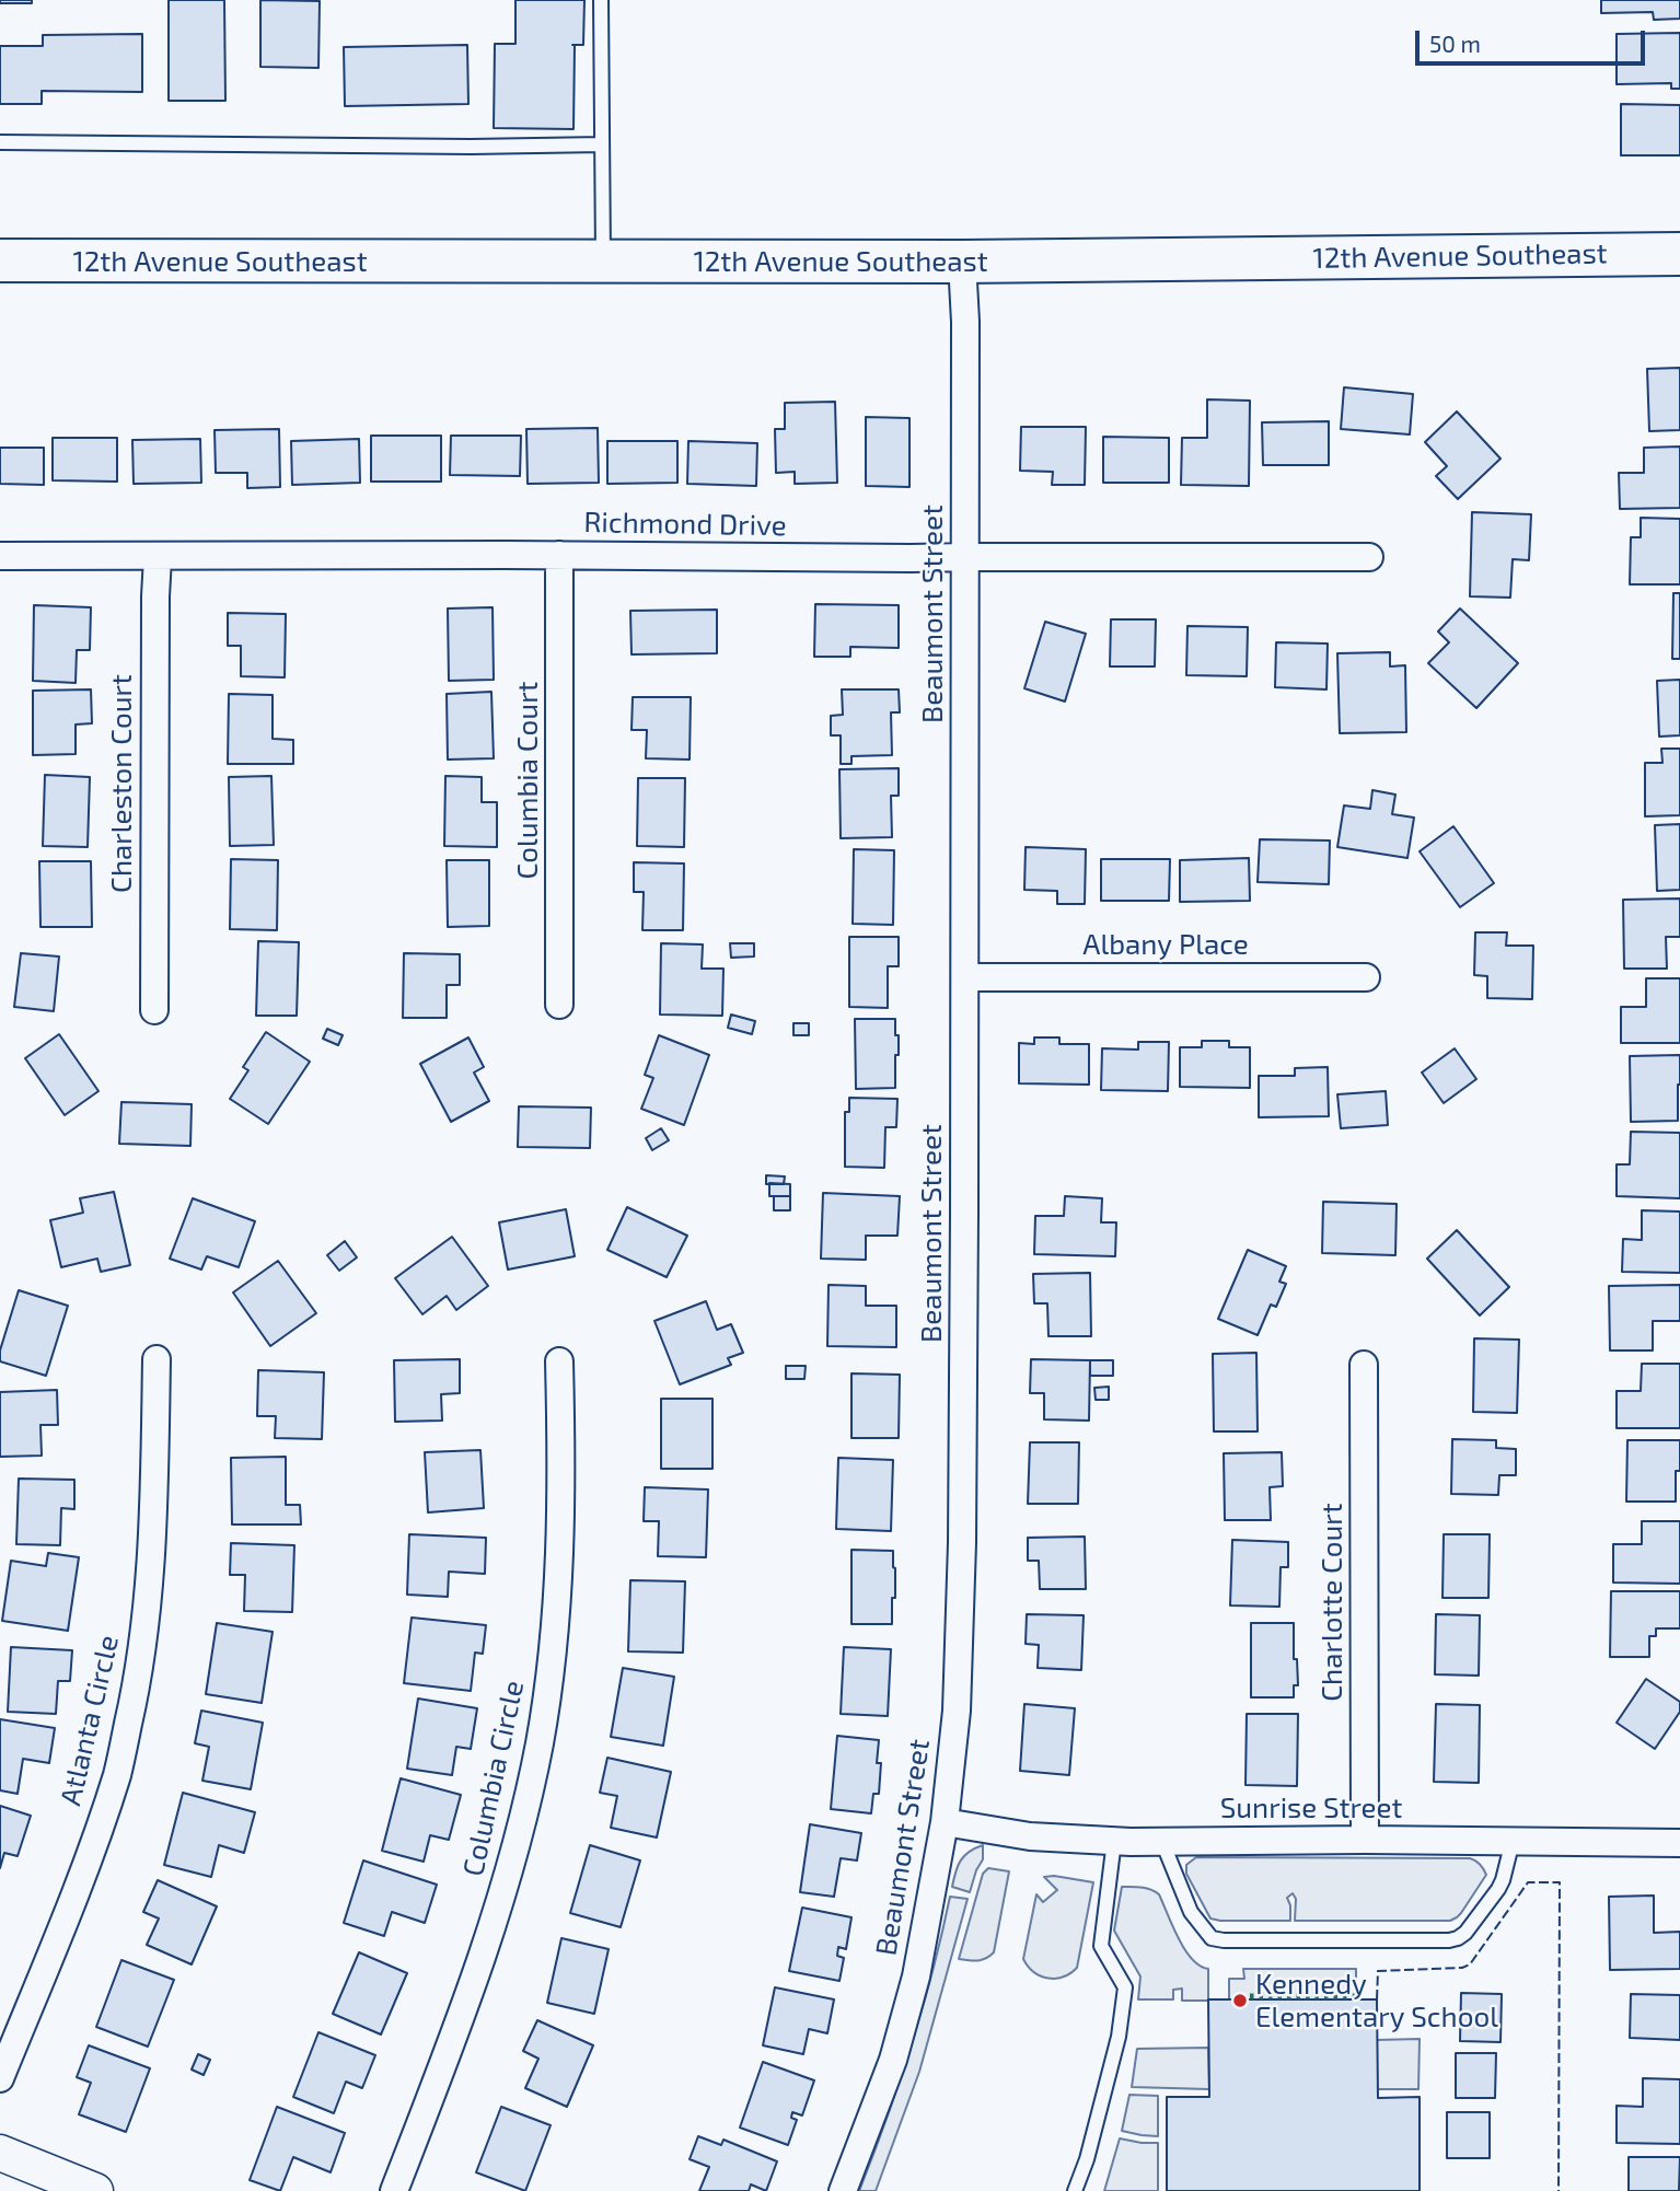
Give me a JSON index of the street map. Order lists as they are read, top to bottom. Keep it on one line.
{"streets":{"main road":["12th Avenue Southeast"],"street":["Richmond Drive","Beaumont Street","Columbia Court","Charleston Court","Albany Place","Charlotte Court","Atlanta Circle","Columbia Circle","Sunrise Street"]},"crossings":[["12th Avenue Southeast","Beaumont Street"],["Richmond Drive","Beaumont Street"],["Richmond Drive","Columbia Court"],["Richmond Drive","Charleston Court"],["Beaumont Street","Albany Place"],["Beaumont Street","Sunrise Street"],["Charlotte Court","Sunrise Street"]],"places":["Kennedy Elementary School"],"scale_bar":"50 m"}
